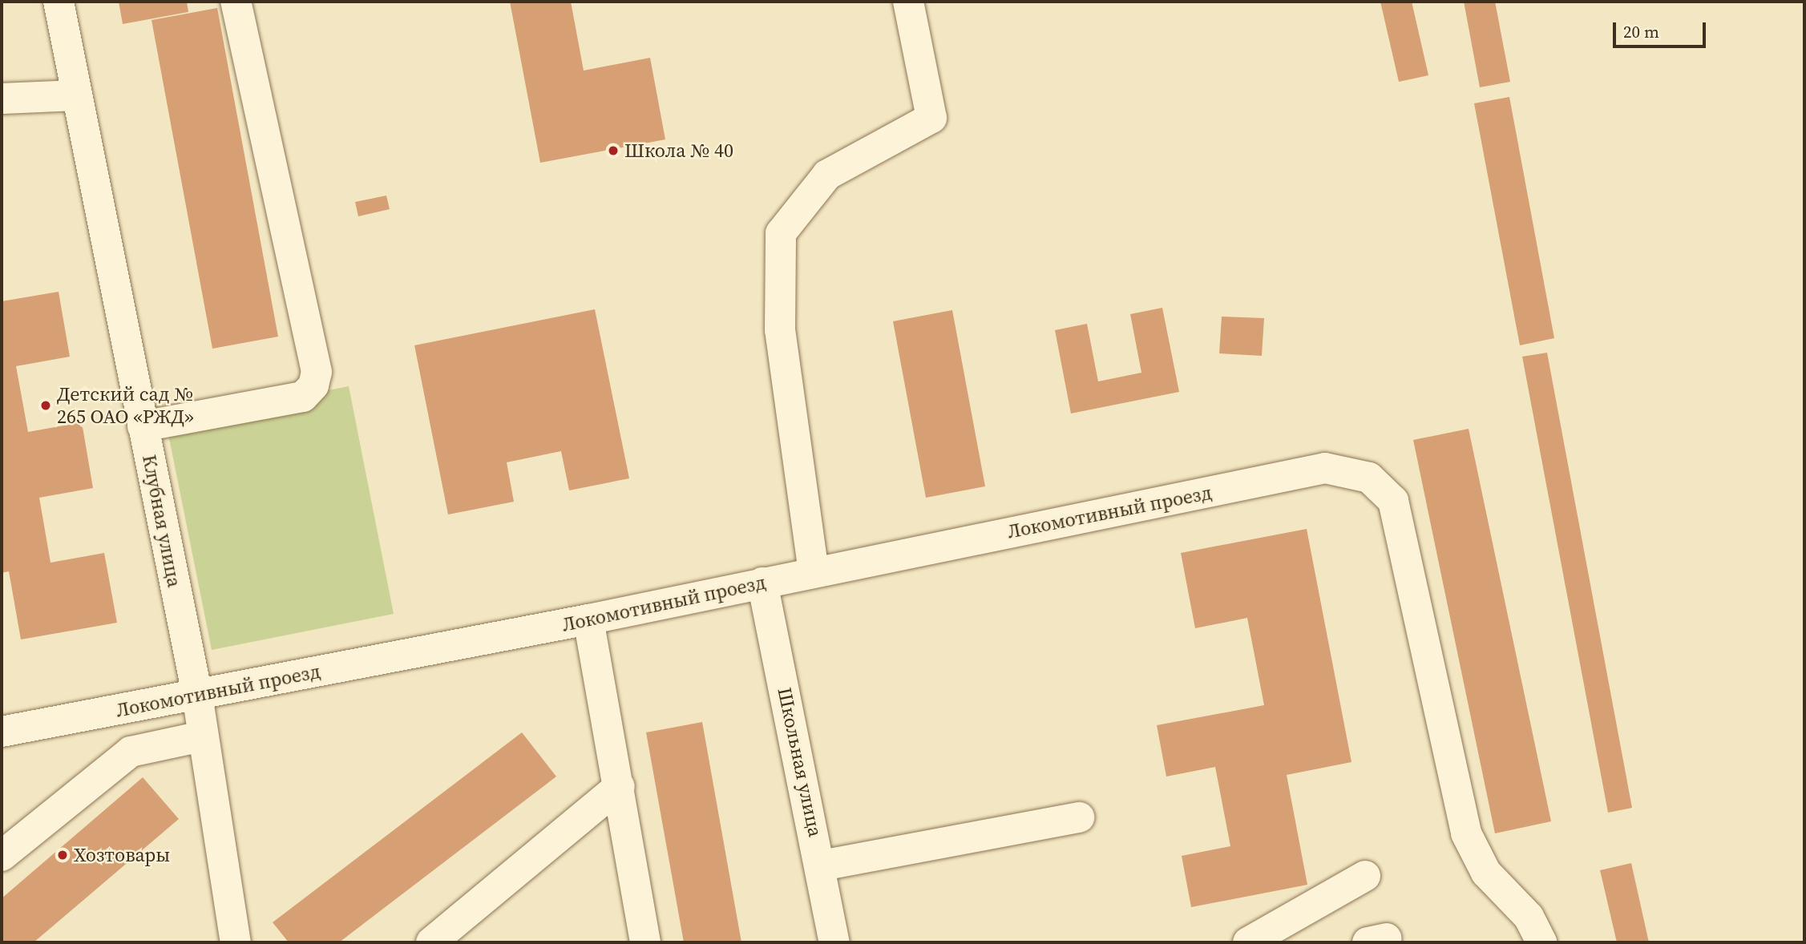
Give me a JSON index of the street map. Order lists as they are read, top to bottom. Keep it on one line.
{"streets":{"street":["Локомотивный проезд","Клубная улица","Школьная улица"]},"crossings":[["Локомотивный проезд","Клубная улица"],["Локомотивный проезд","Школьная улица"]],"places":["Школа № 40","Детский сад № 265 ОАО «РЖД»","Хозтовары"],"scale_bar":"20 m"}
